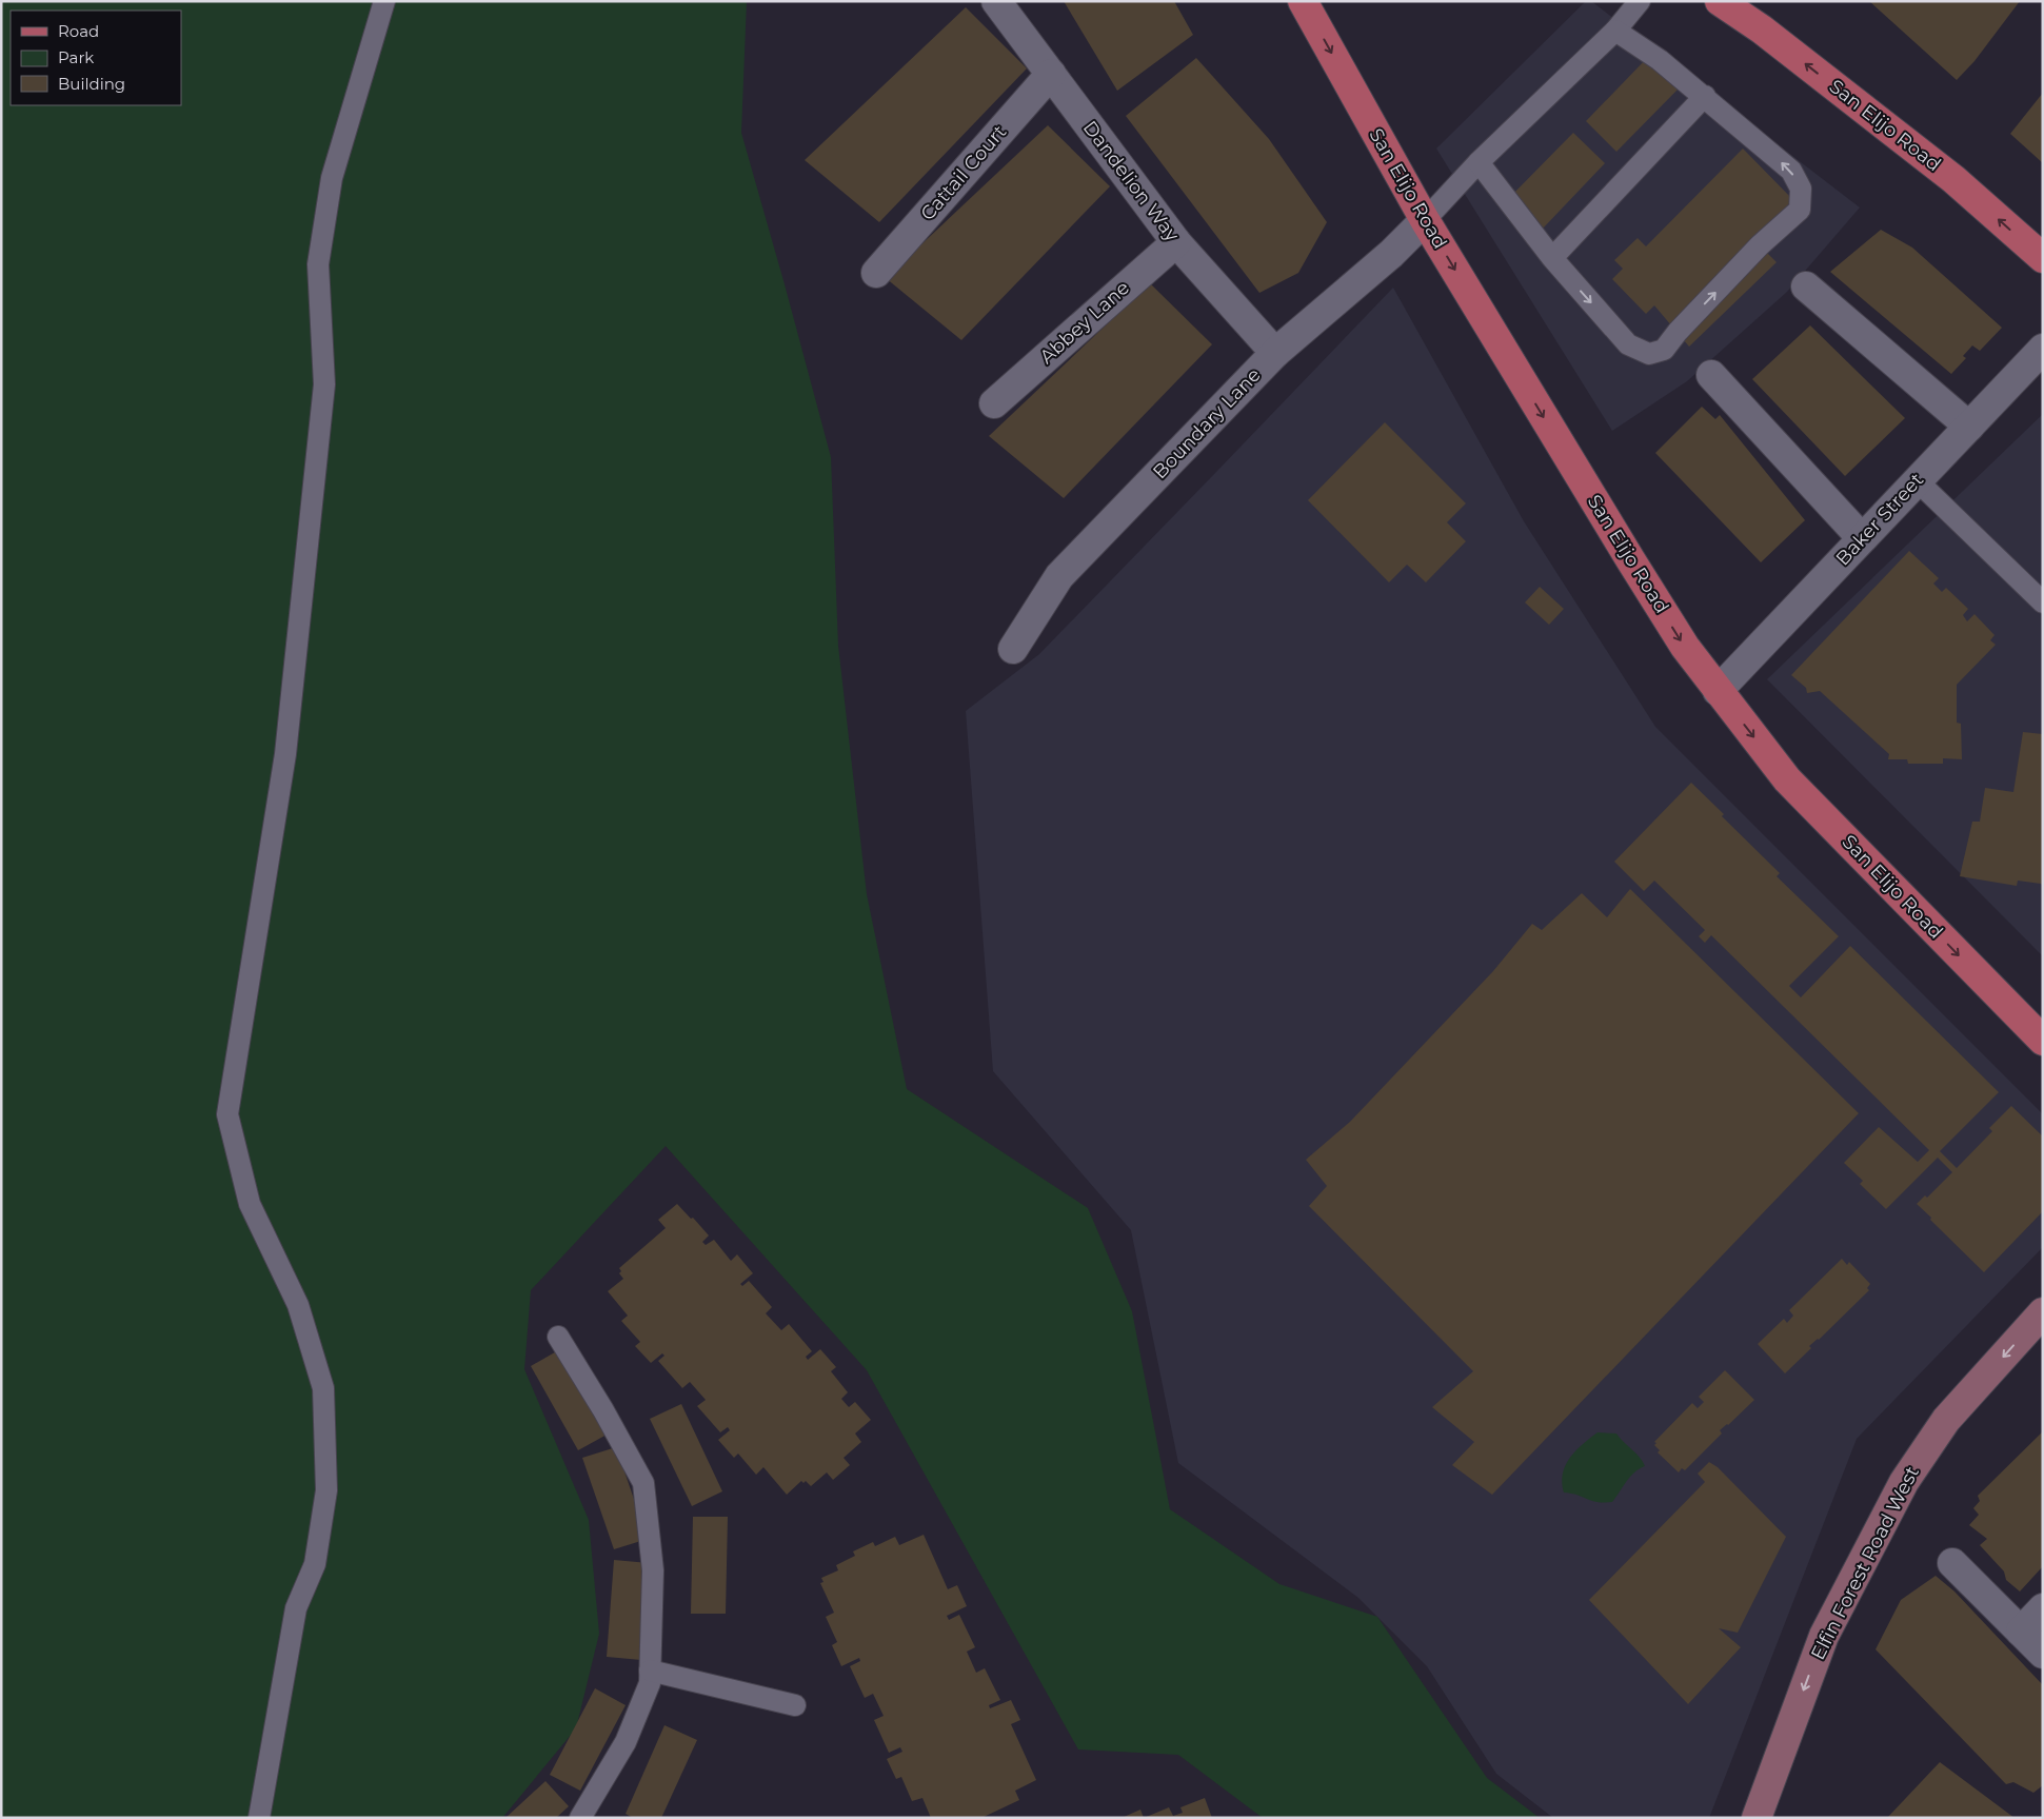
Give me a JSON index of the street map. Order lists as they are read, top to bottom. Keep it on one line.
{"streets":{"main road":["San Elijo Road","Elfin Forest Road West"],"street":["Cattail Court","Dandelion Way","Abbey Lane","Boundary Lane","Baker Street"]},"crossings":[["San Elijo Road","Boundary Lane"],["San Elijo Road","Baker Street"],["Cattail Court","Dandelion Way"],["Dandelion Way","Abbey Lane"],["Dandelion Way","Boundary Lane"]],"one_way":["Elfin Forest Road West"],"legend":["Road","Park","Building"]}
